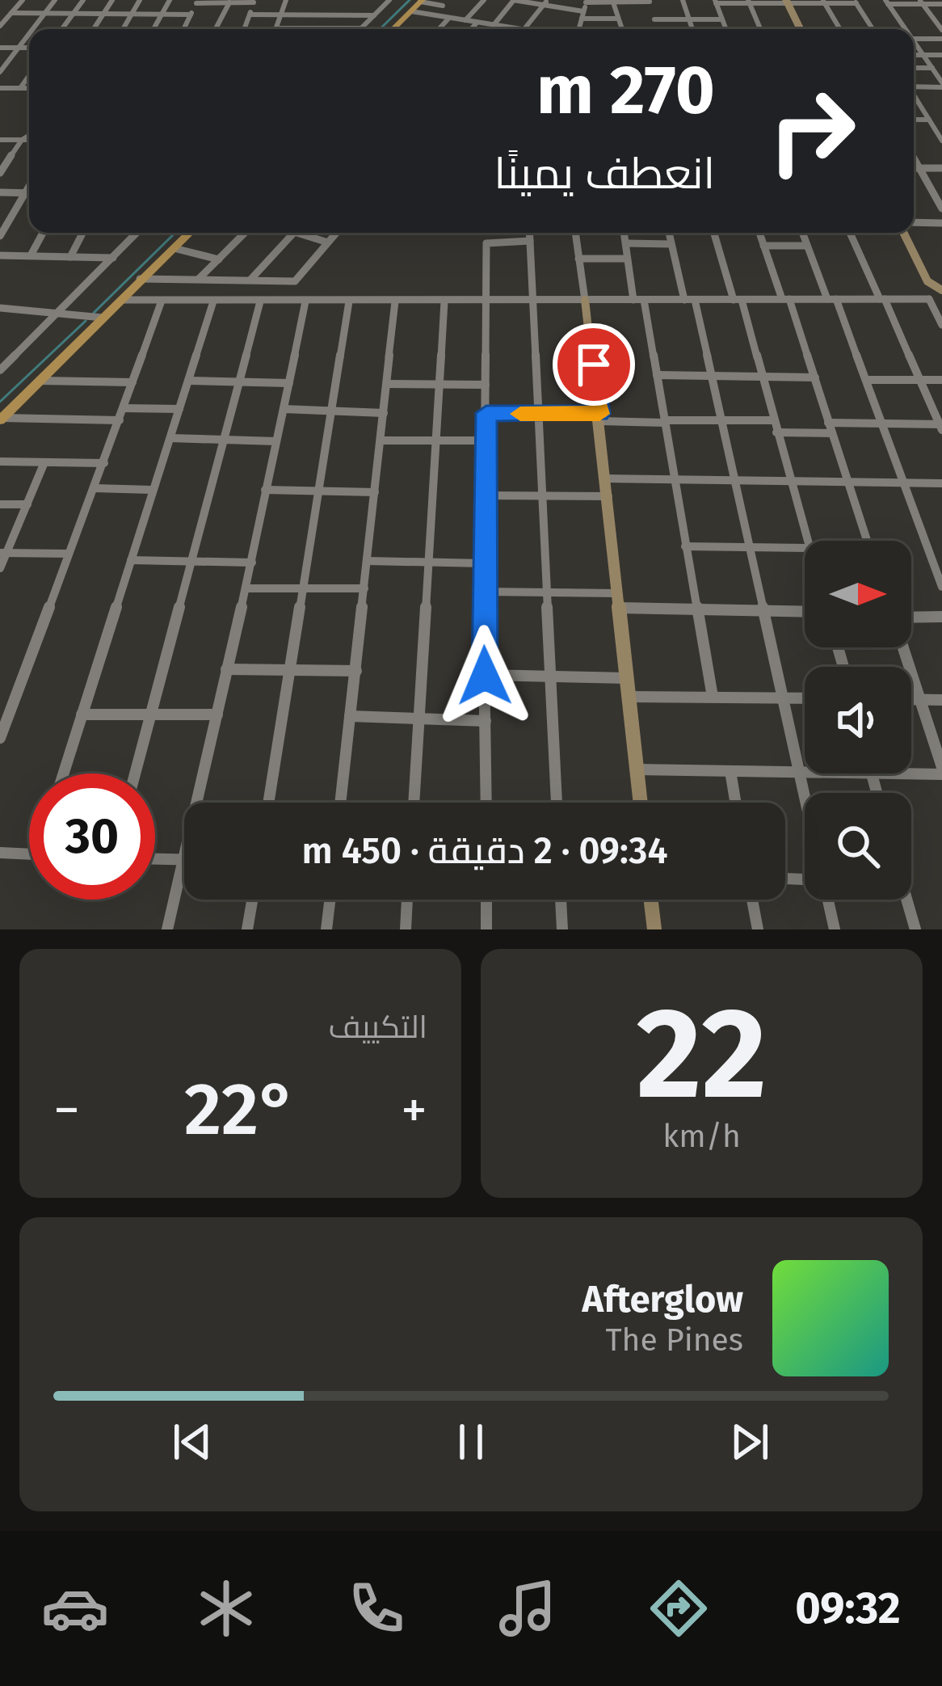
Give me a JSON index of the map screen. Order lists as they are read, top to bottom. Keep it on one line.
{"north":"right","page":{"turn":["270 m","انعطف يمينًا"],"limit":"30","trip":"09:34 · 2 دقيقة · 450 m","tile":[["22","km/h"],"التكييف"],"heat":["−","22°","+"],"song":["Afterglow","The Pines"],"tabs":"09:32"}}
